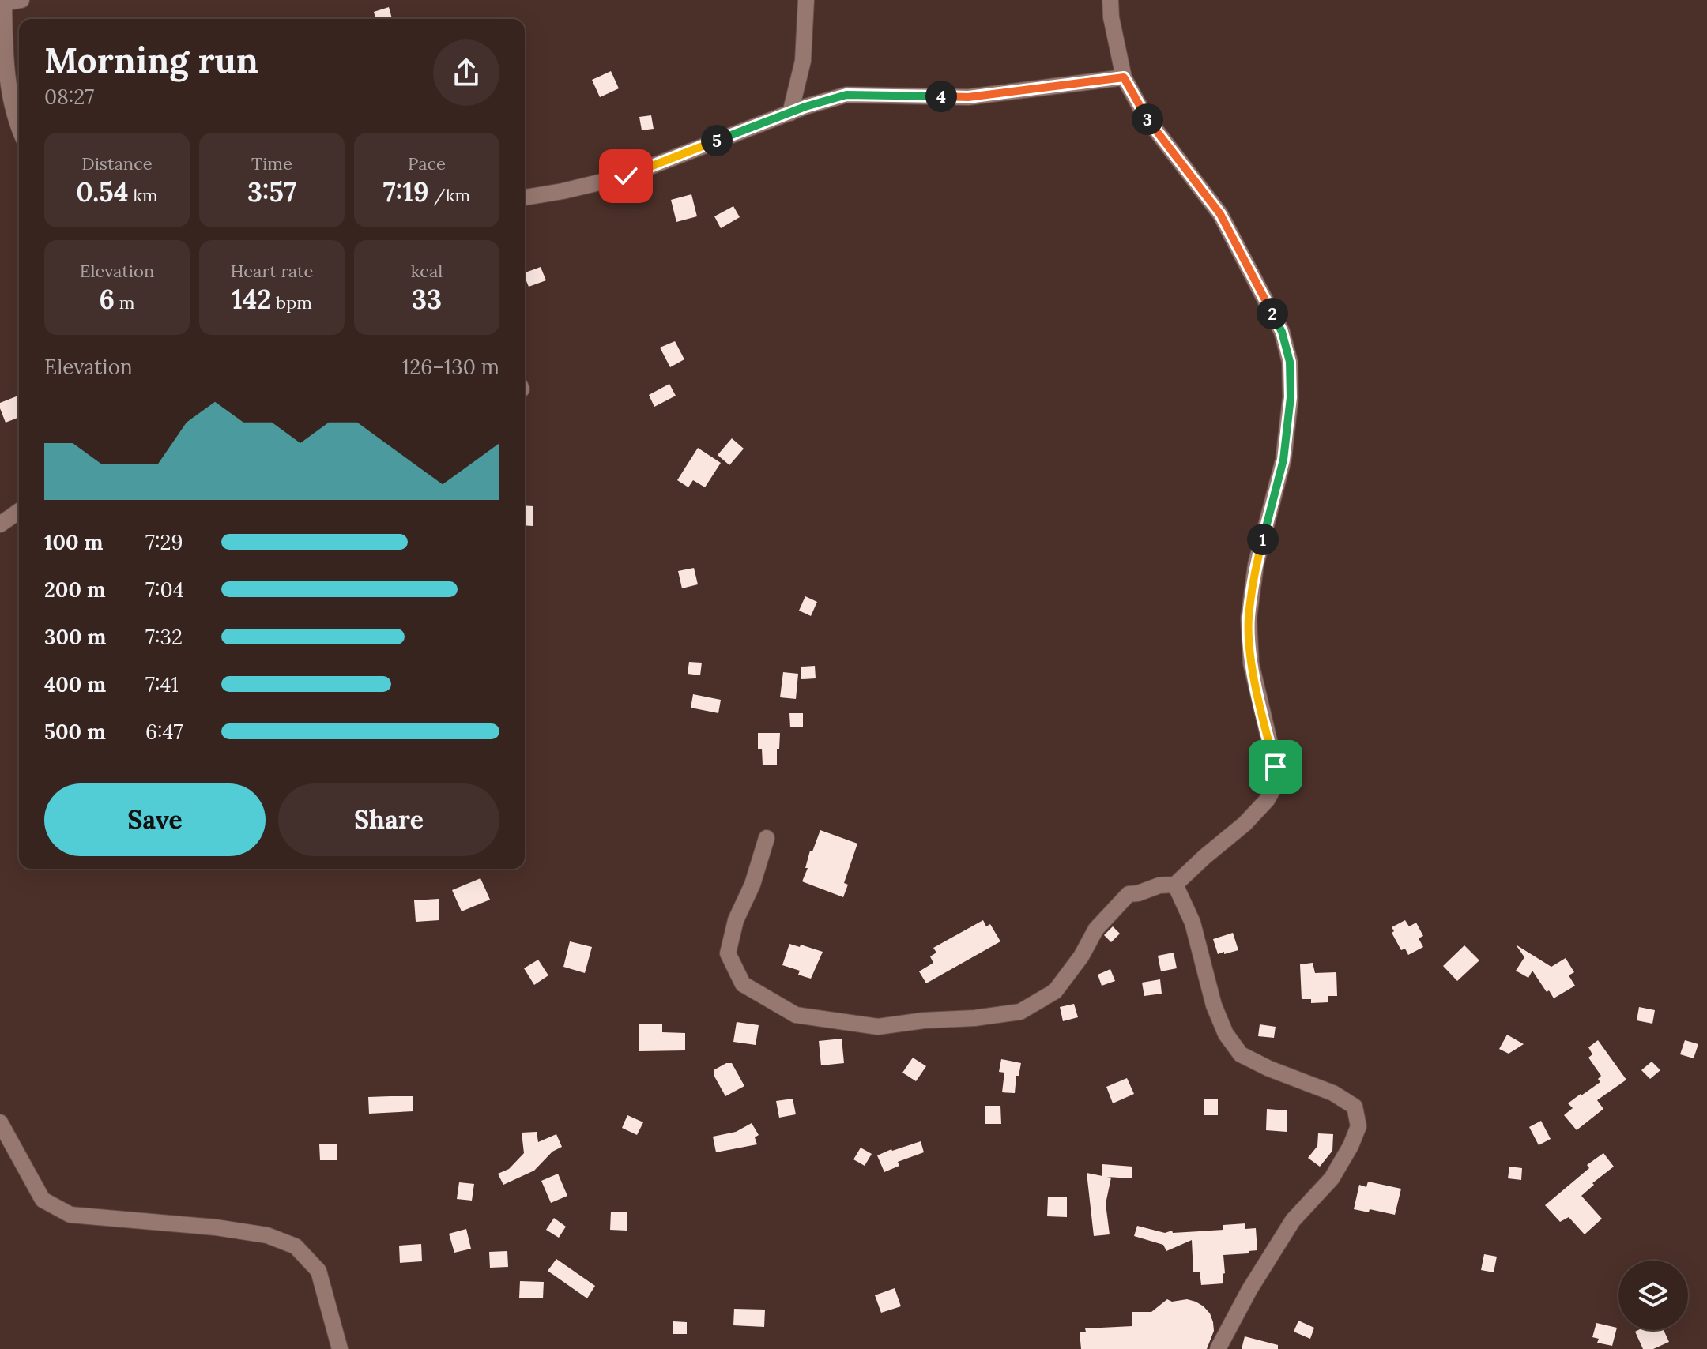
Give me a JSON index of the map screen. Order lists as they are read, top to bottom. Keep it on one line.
{"page":{"heading":["Morning run","08:27"],"pins":["4","3","5","2","1"],"stats":[["Distance","0.54 km"],["Time","3:57"],["Pace","7:19 /km"],["Elevation","6 m"],["Heart rate","142 bpm"],["kcal","33"]],"chart":["Elevation","126–130 m"],"list":[{"name":"100 m","note":"7:29"},{"name":"200 m","note":"7:04"},{"name":"300 m","note":"7:32"},{"name":"400 m","note":"7:41"},{"name":"500 m","note":"6:47"}],"buttons":["Save","Share"]}}
